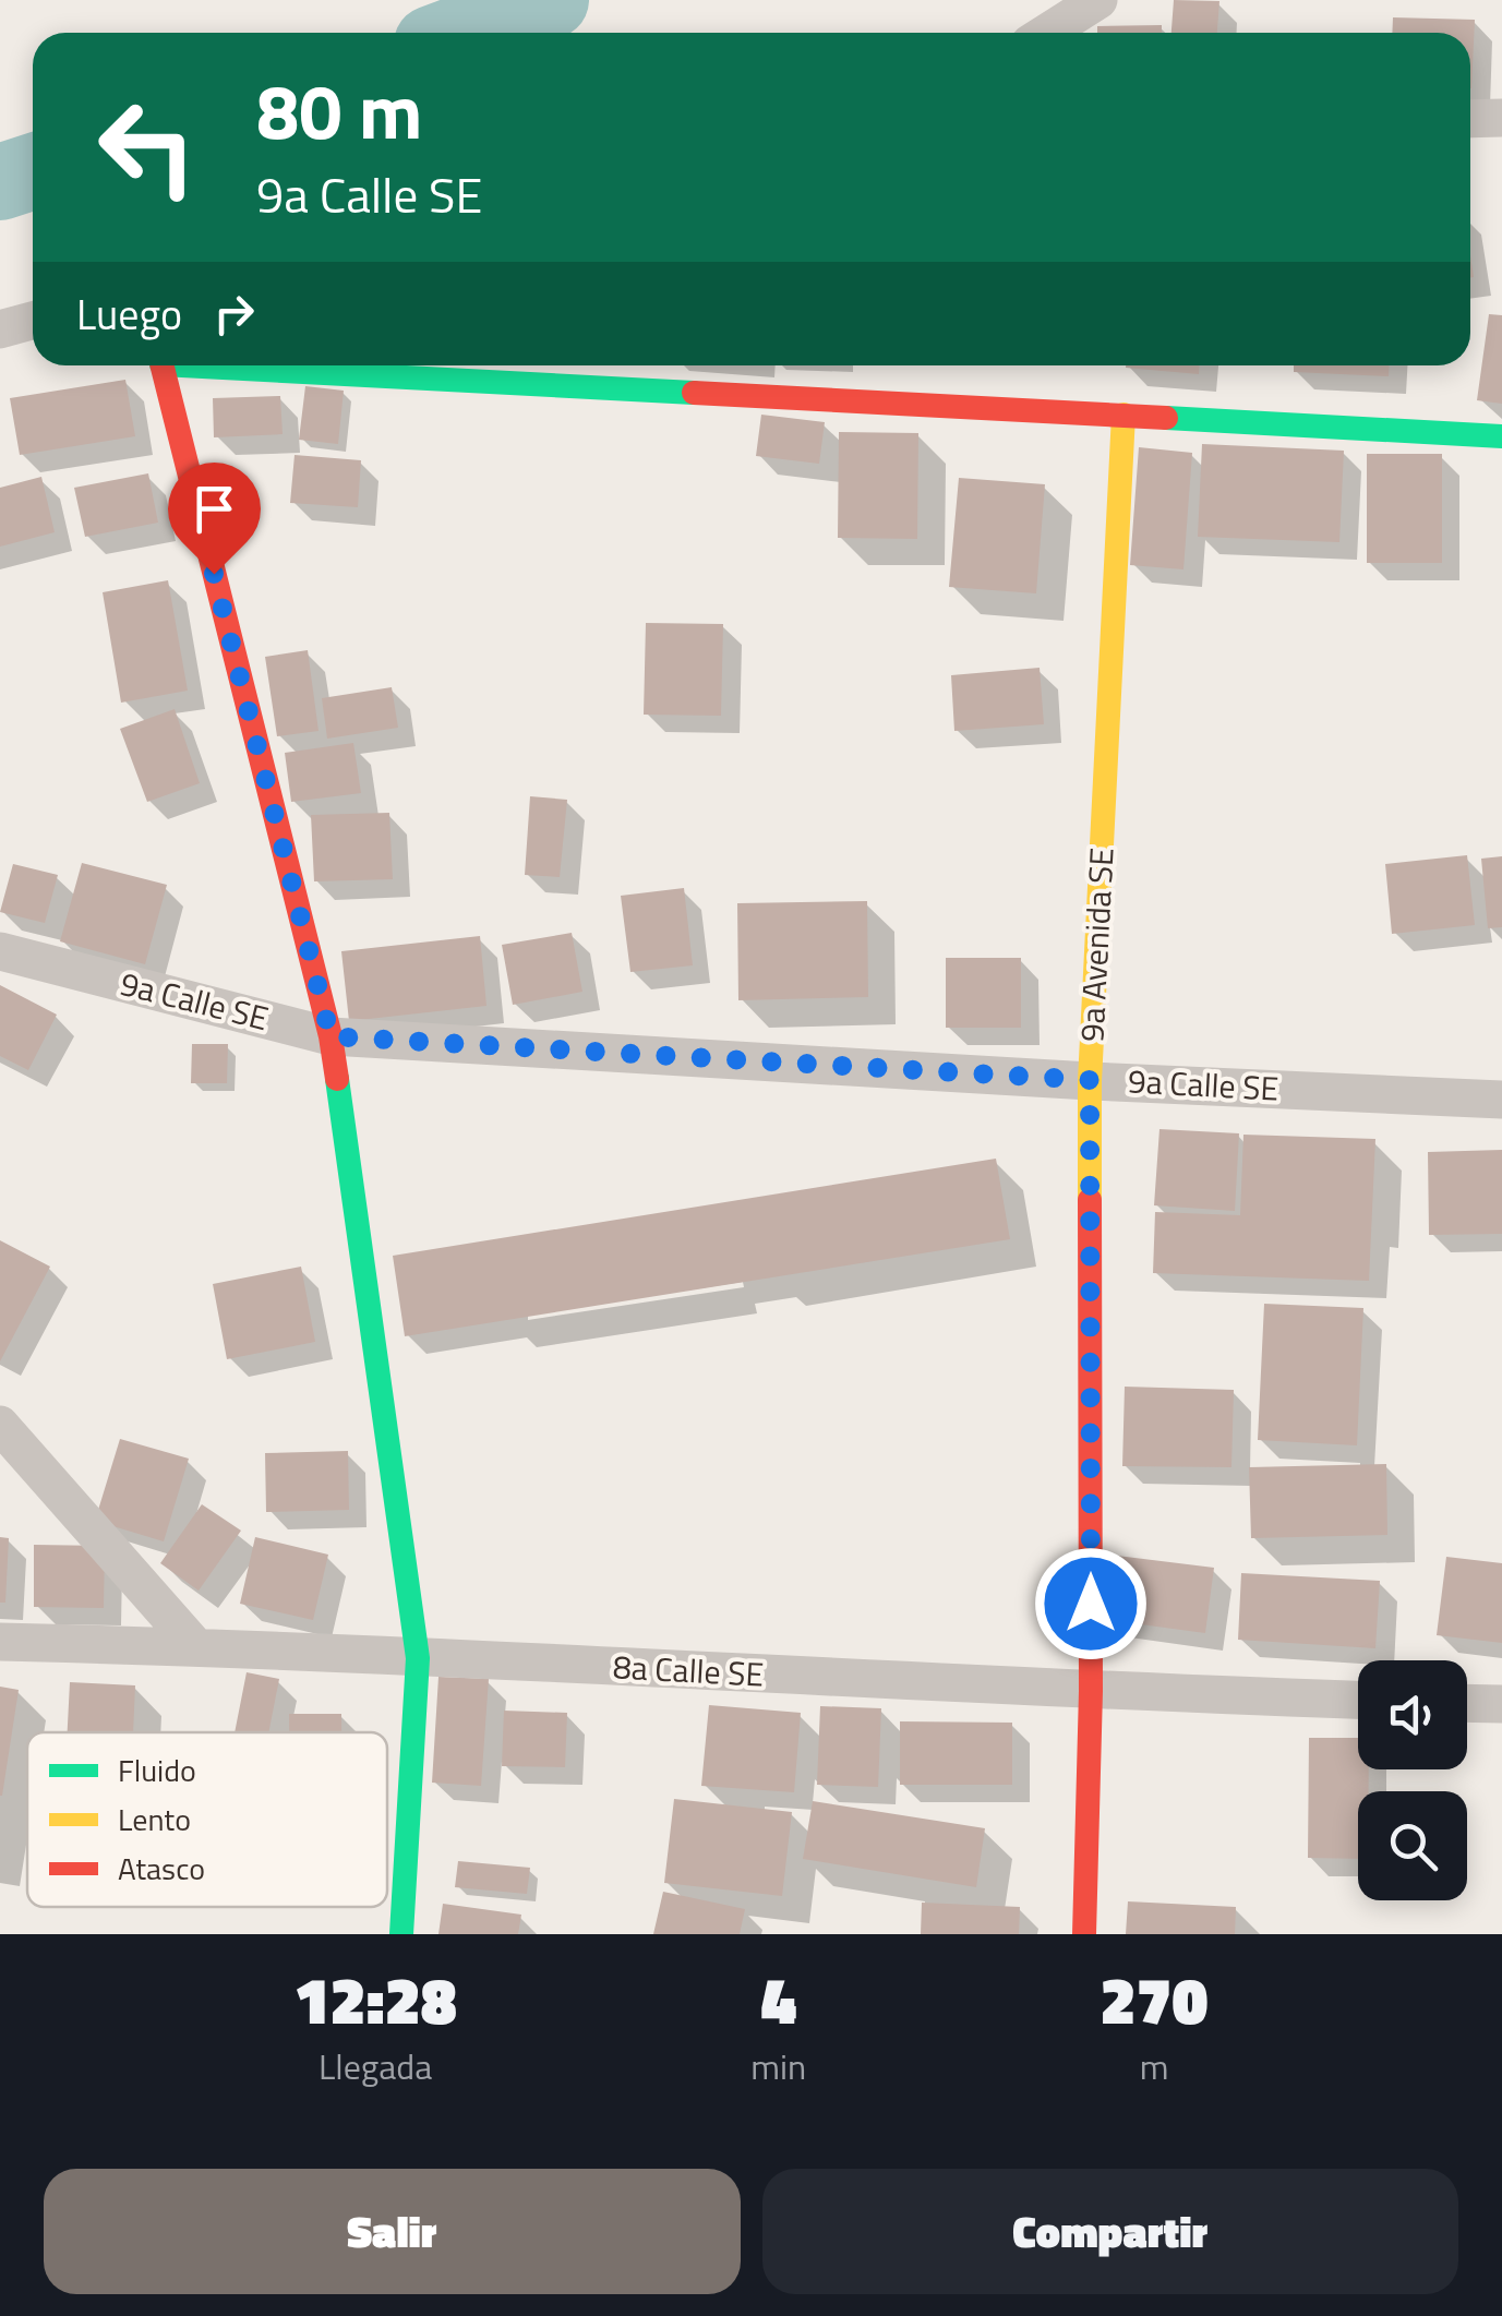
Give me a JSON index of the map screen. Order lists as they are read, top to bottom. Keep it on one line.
{"streets":{"street":["9a Avenida SE","9a Calle SE","8a Calle SE"]},"crossings":[["9a Avenida SE","9a Calle SE"],["9a Avenida SE","8a Calle SE"]],"legend":["Fluido","Lento","Atasco"],"page":{"turn":["80 m","9a Calle SE"],"then":"Luego","eta":["12:28","Llegada","4","min","270","m"],"buttons":["Salir","Compartir"]}}
